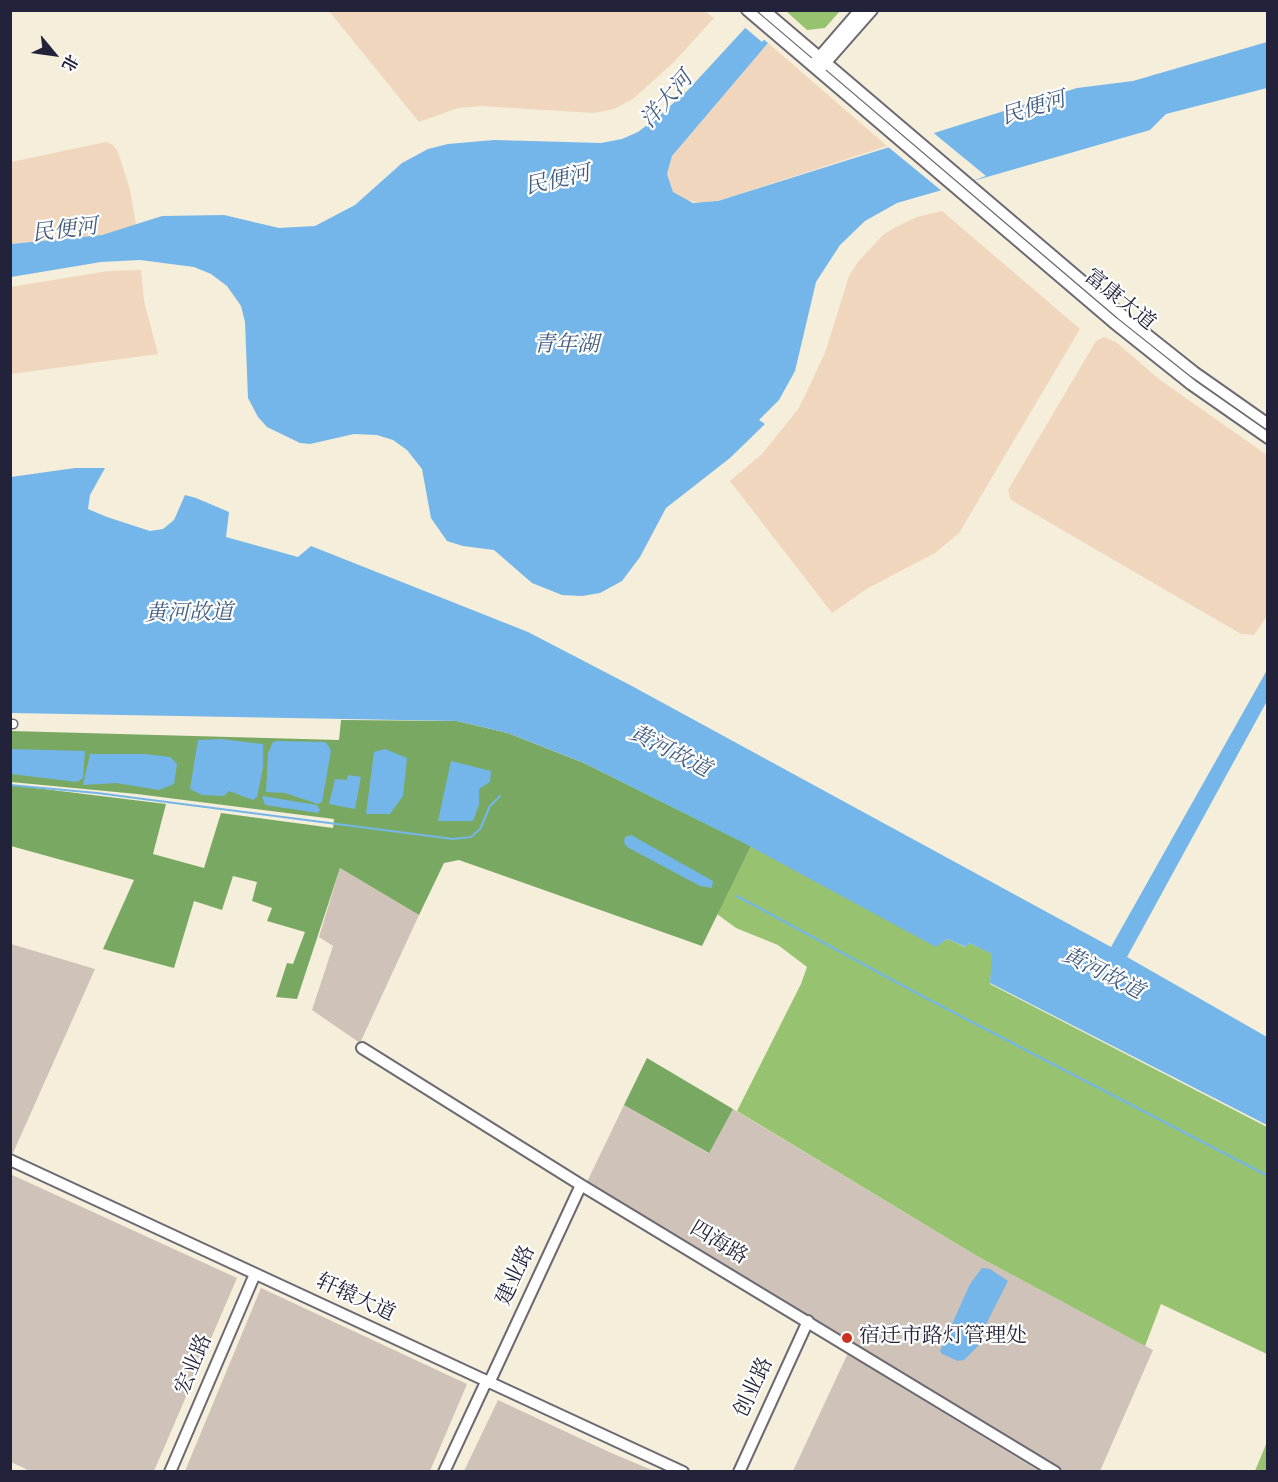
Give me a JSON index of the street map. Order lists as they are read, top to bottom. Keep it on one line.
{"streets":{"street":["富康大道","四海路","建业路","轩辕大道","宏业路","创业路"]},"crossings":[["四海路","建业路"],["四海路","创业路"],["建业路","轩辕大道"],["轩辕大道","宏业路"]],"water":["洋大河","民便河","青年湖","黄河故道"],"places":["宿迁市路灯管理处"],"north":"bottom right"}
